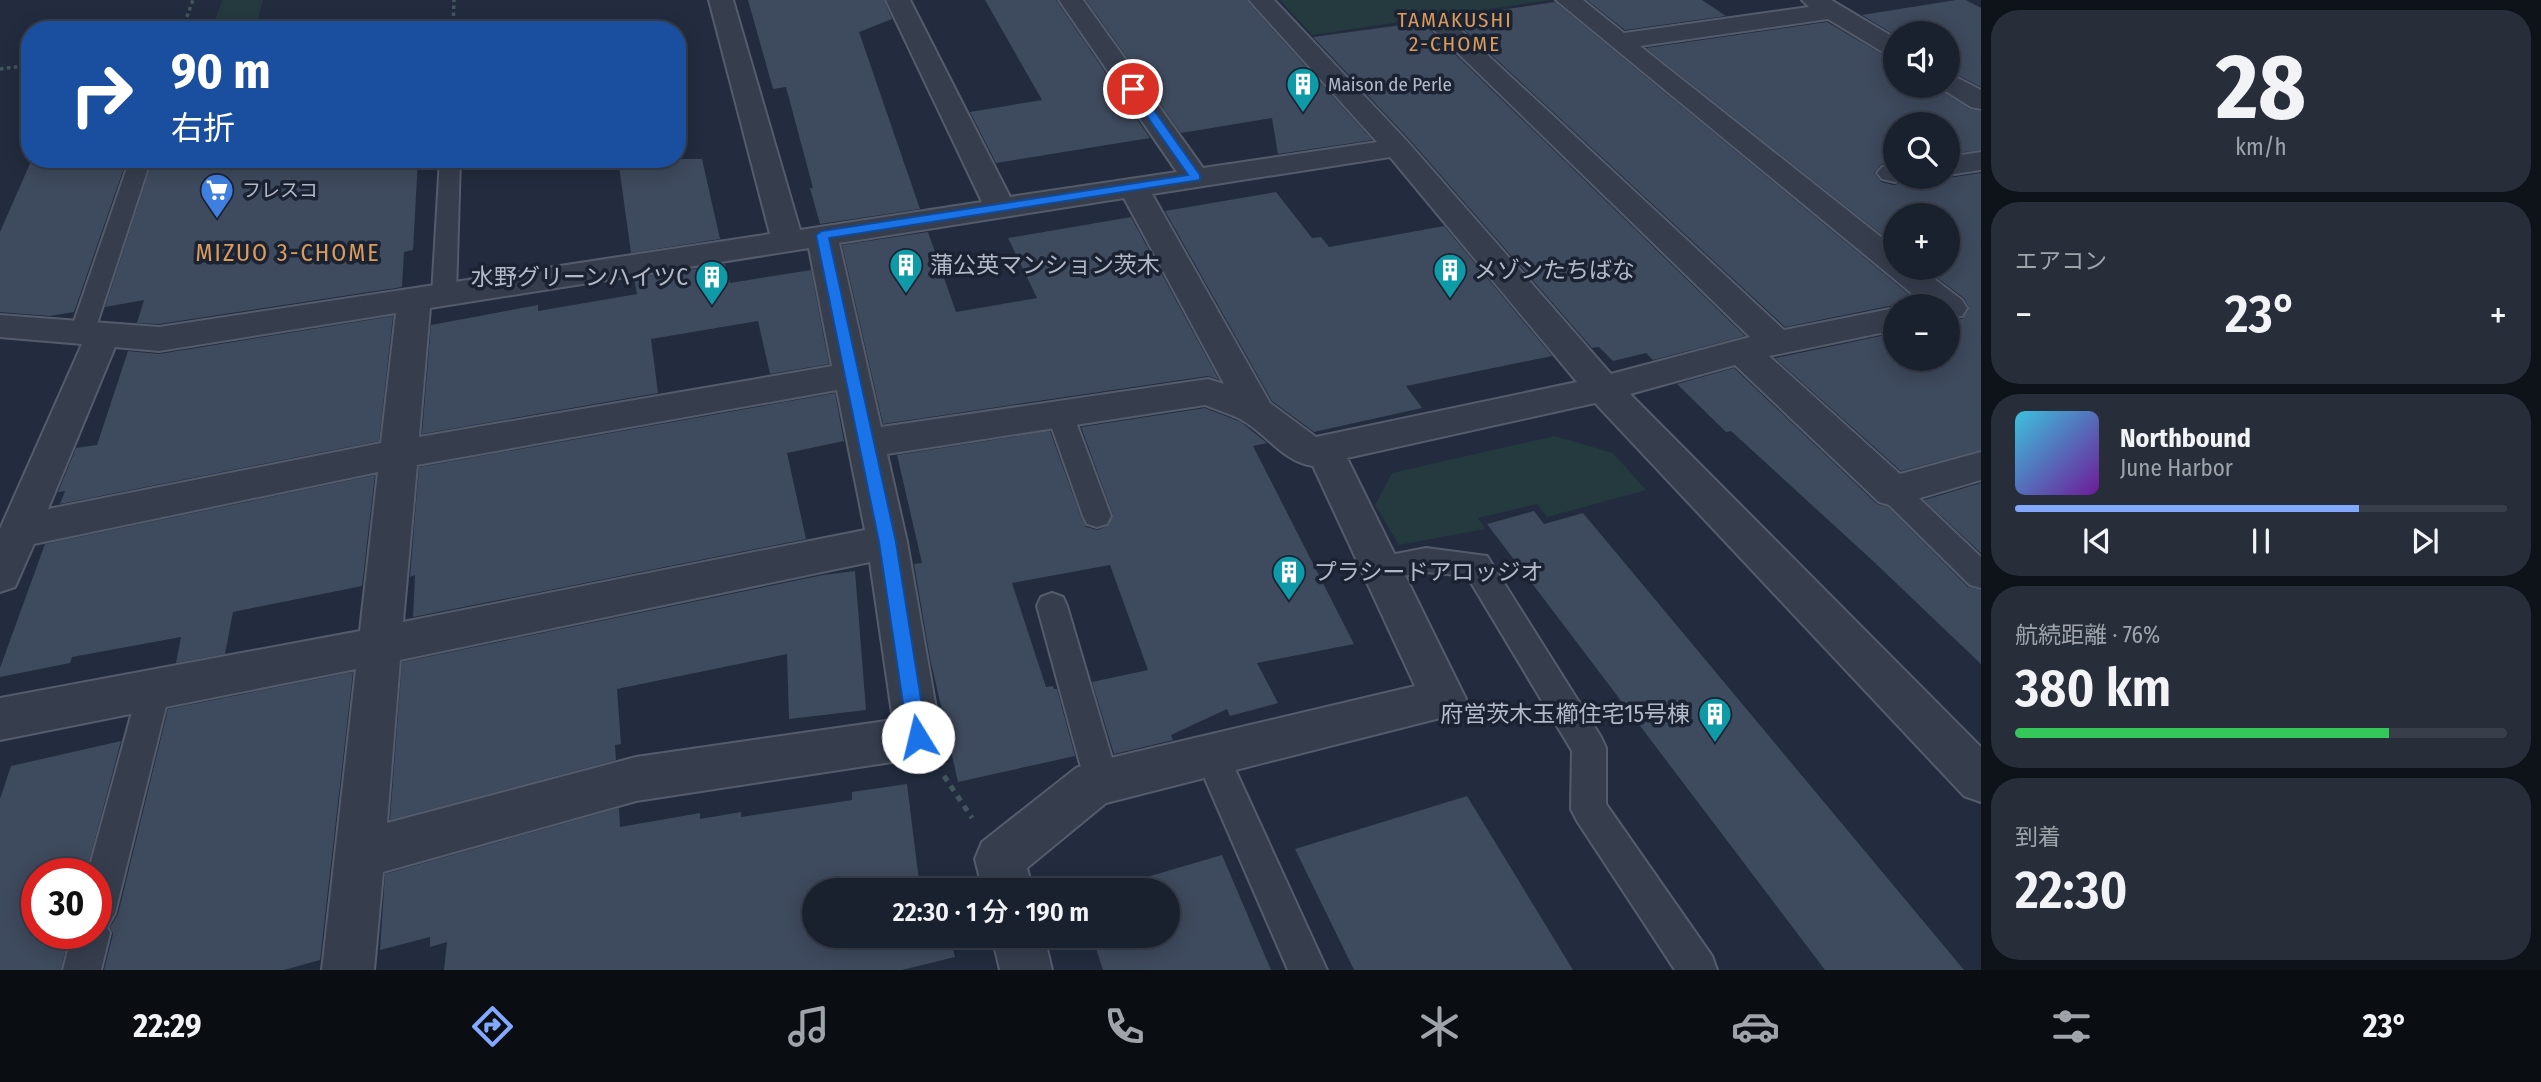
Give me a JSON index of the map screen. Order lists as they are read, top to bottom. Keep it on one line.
{"districts":["TAMAKUSHI 2-CHOME","MIZUO 3-CHOME"],"places":{"building":["Maison de Perle","蒲公英マンション茨木","メゾンたちばな","水野グリーンハイツC","プラシードアロッジオ","府営茨木玉櫛住宅15号棟"],"supermarket":["フレスコ"]},"page":{"tile":[["28","km/h"],"エアコン",["航続距離 · 76%","380 km"],["到着","22:30"]],"map_buttons":["+","−"],"turn":["90 m","右折"],"heat":["−","23°","+"],"song":["Northbound","June Harbor"],"limit":"30","trip":"22:30 · 1 分 · 190 m","tabs":["22:29","23°"]}}
